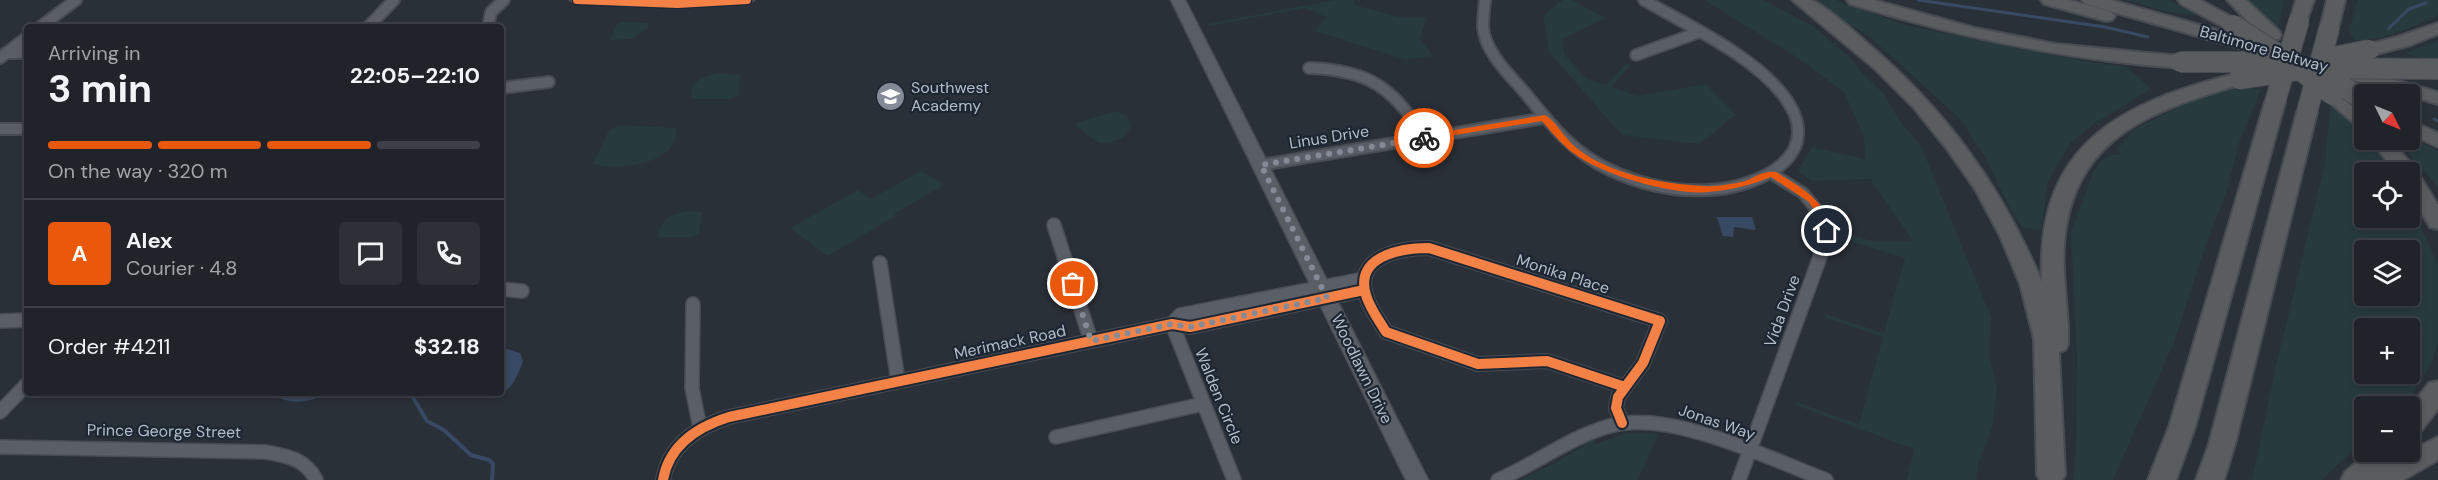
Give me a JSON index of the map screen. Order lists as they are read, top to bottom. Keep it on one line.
{"streets":{"highway":["Baltimore Beltway"],"main road":["Woodlawn Drive"],"street":["Linus Drive","Monika Place","Vida Drive","Merimack Road","Walden Circle","Jonas Way","Prince George Street"]},"crossings":[["Linus Drive","Woodlawn Drive"],["Monika Place","Merimack Road"],["Monika Place","Jonas Way"],["Vida Drive","Jonas Way"],["Merimack Road","Woodlawn Drive"],["Merimack Road","Walden Circle"]],"places":{"school or university":["Southwest Academy"]},"north":"bottom right","page":{"heading":["3 min","Arriving in","22:05–22:10"],"panel":["Alex","Courier · 4.8","Order #4211","$32.18"],"map_buttons":["+","−"],"bar":"On the way · 320 m","round":"A"}}
